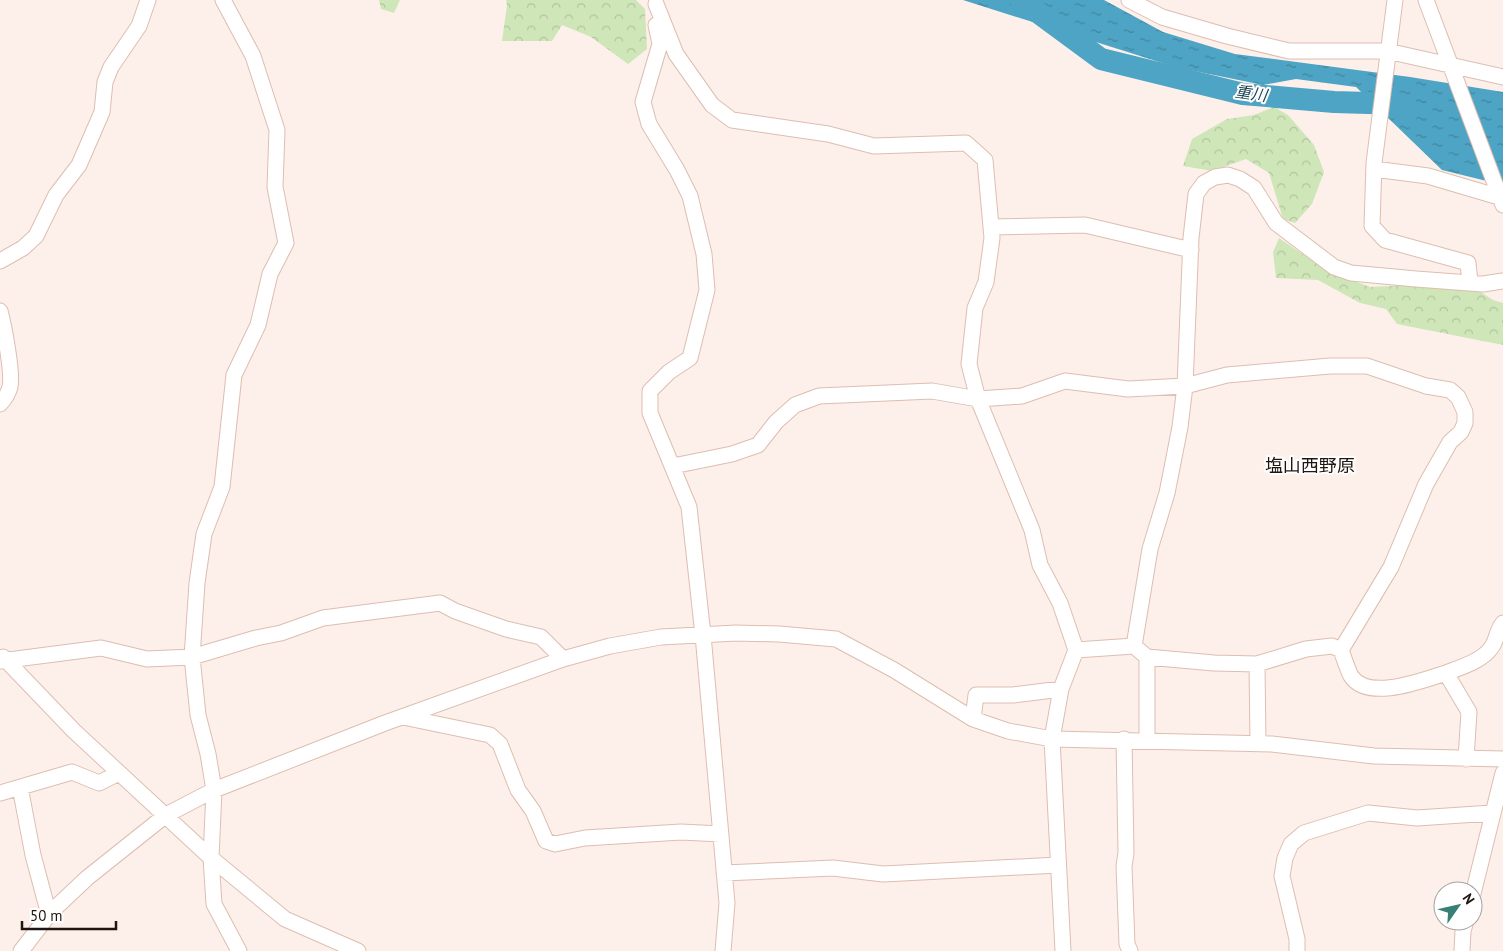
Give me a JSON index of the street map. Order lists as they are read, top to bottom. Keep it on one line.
{"districts":["塩山西野原"],"water":["重川"],"scale_bar":"50 m","north":"top right"}
